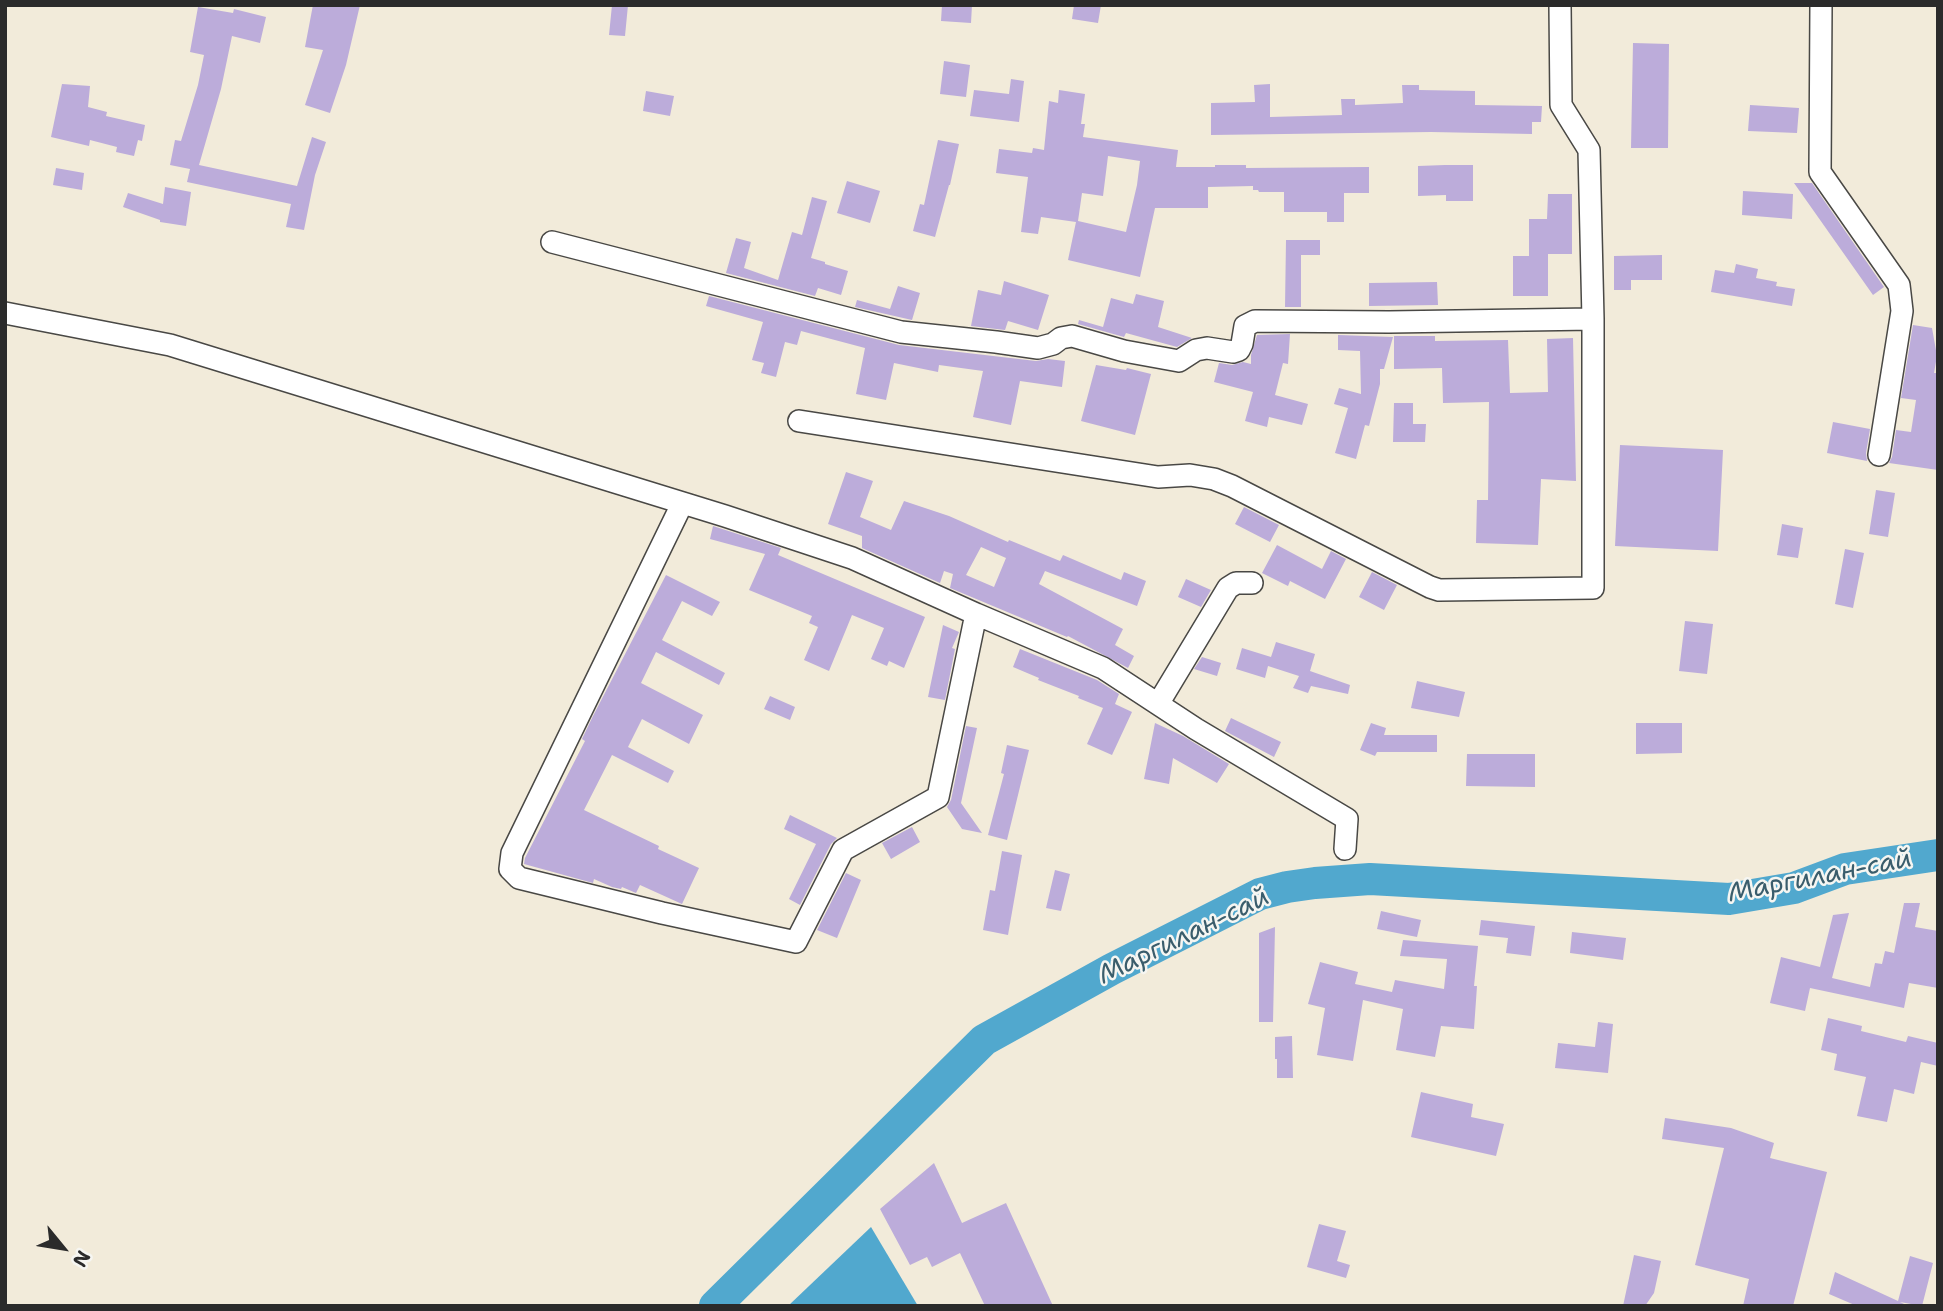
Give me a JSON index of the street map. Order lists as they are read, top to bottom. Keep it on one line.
{"water":["Маргилан-сай"],"north":"bottom right"}
